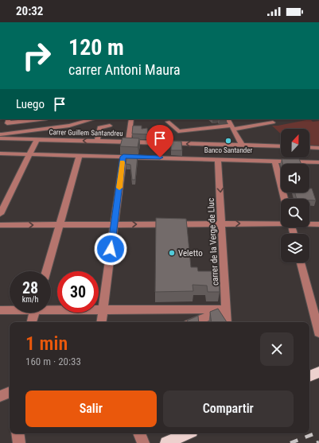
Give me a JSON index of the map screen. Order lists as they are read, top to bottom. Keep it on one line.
{"streets":{"street":["Carrer Guillem Santandreu","carrer de la Verge de Lluc"]},"places":["Banco Santander","Veletto"],"north":"top","page":{"status":"20:32","turn":["120 m","carrer Antoni Maura"],"then":"Luego","speed":"28 km/h","limit":"30","heading":["1 min","160 m · 20:33"],"buttons":["Salir","Compartir"]}}
